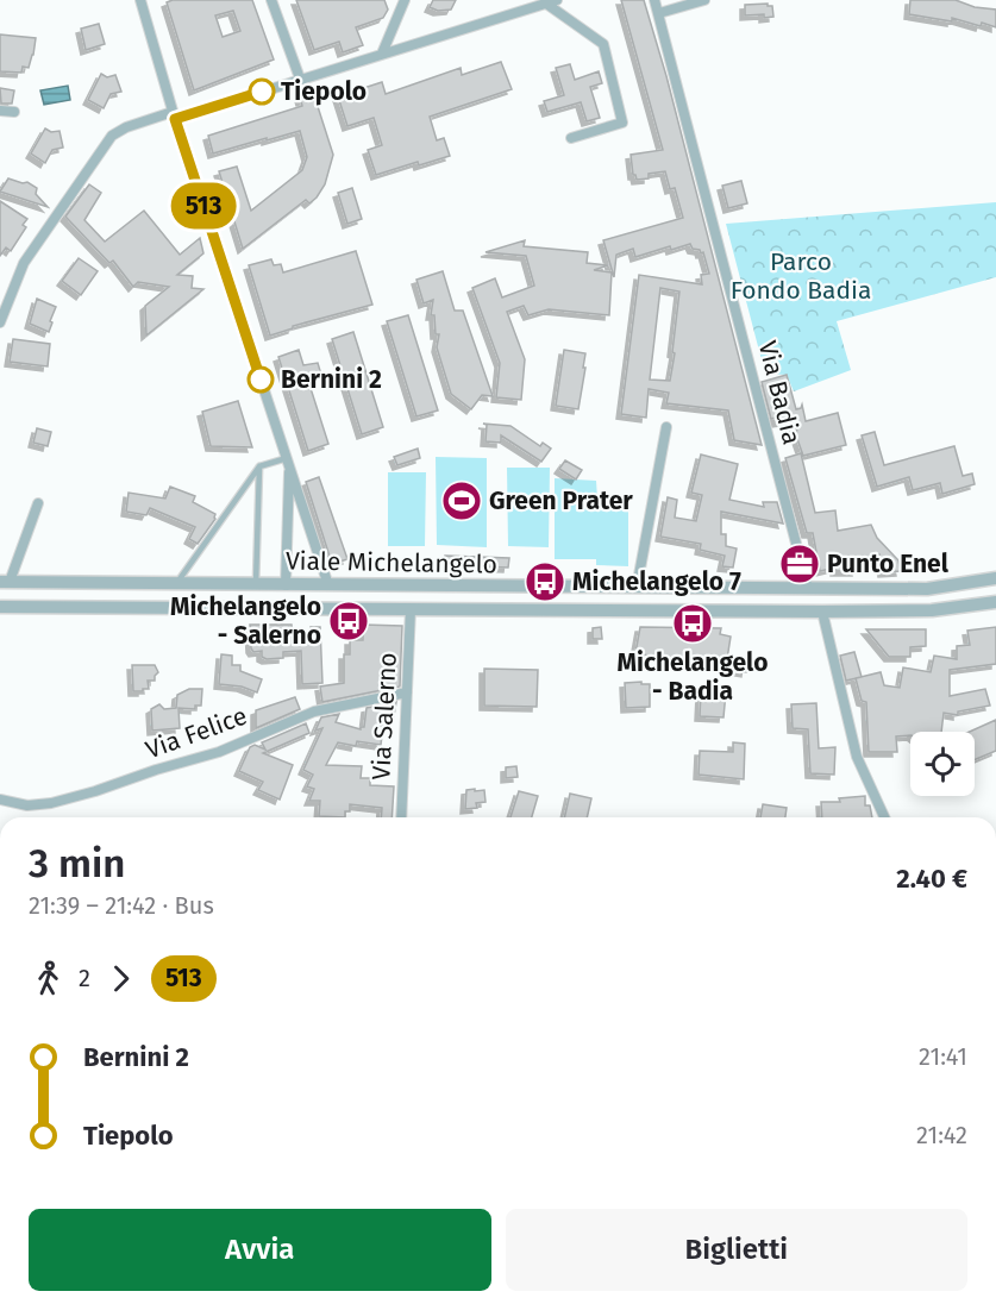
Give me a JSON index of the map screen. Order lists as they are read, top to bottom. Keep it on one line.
{"streets":{"street":["Via Badia","Viale Michelangelo","Via Salerno","Via Felice"]},"crossings":[["Via Badia","Viale Michelangelo"],["Viale Michelangelo","Via Salerno"],["Via Salerno","Via Felice"]],"parks":["Parco Fondo Badia"],"places":{"other":["Tiepolo","Bernini 2"],"sports":["Green Prater"],"office":["Punto Enel"],"bus stop":["Michelangelo 7","Michelangelo - Salerno","Michelangelo - Badia"]},"lines":["bus line 513"],"page":{"on_map":"513","heading":["3 min","21:39 – 21:42 · Bus","2.40 €"],"legs":["2","513"],"list":[{"name":"Bernini 2","value":"21:41"},{"name":"Tiepolo","value":"21:42"}],"buttons":["Avvia","Biglietti"]}}
